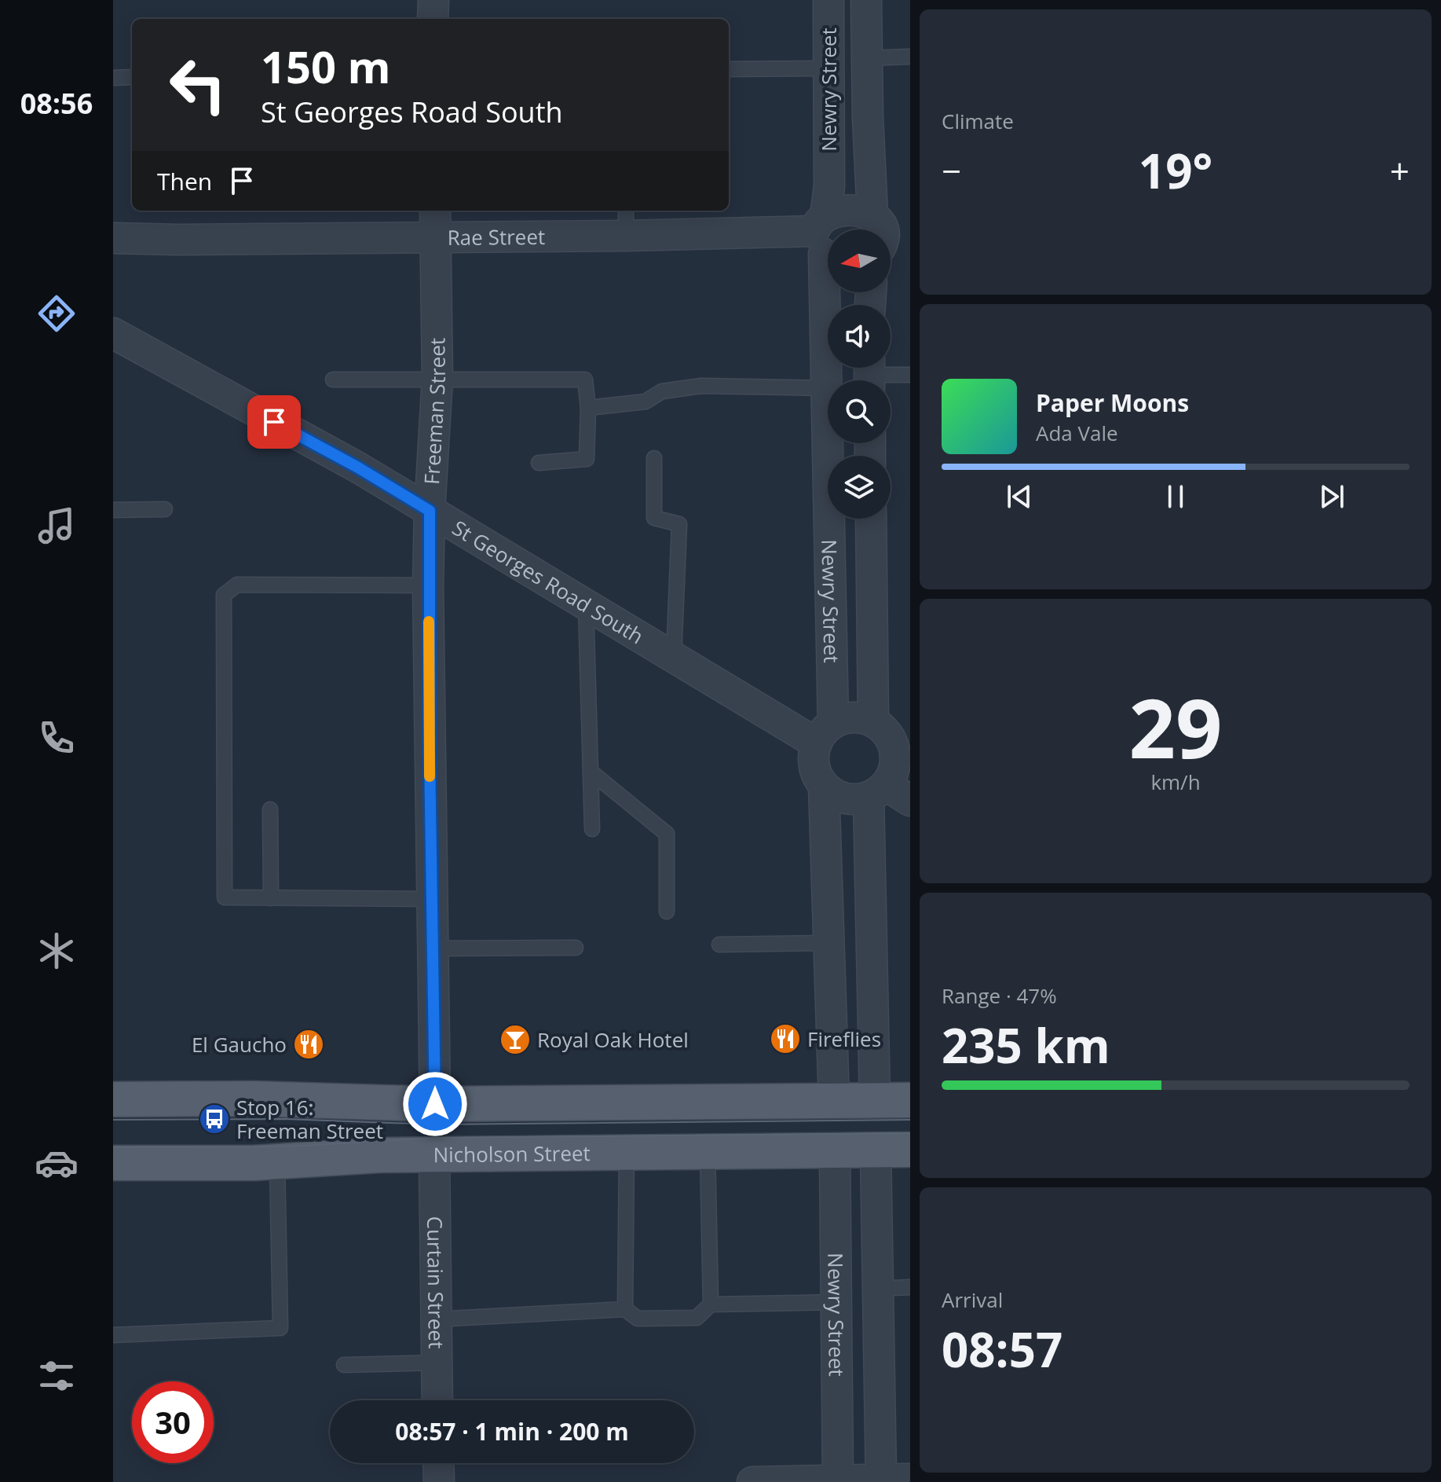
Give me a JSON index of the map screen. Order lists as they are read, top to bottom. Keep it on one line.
{"streets":{"main road":["Nicholson Street"],"street":["Newry Street","Rae Street","Freeman Street","St Georges Road South","Curtain Street"]},"crossings":[["Newry Street","Rae Street"],["Newry Street","St Georges Road South"],["Newry Street","Nicholson Street"],["Rae Street","Freeman Street"],["Freeman Street","St Georges Road South"],["Nicholson Street","Curtain Street"]],"places":{"restaurant":["Fireflies","El Gaucho"],"bar":["Royal Oak Hotel"],"bus stop":["Stop 16: Freeman Street"]},"north":"left","page":{"tabs":"08:56","tile":["Climate",["29","km/h"],["Range · 47%","235 km"],["Arrival","08:57"]],"turn":["150 m","St Georges Road South"],"heat":["−","19°","+"],"then":"Then","song":["Paper Moons","Ada Vale"],"limit":"30","trip":"08:57 · 1 min · 200 m"}}
